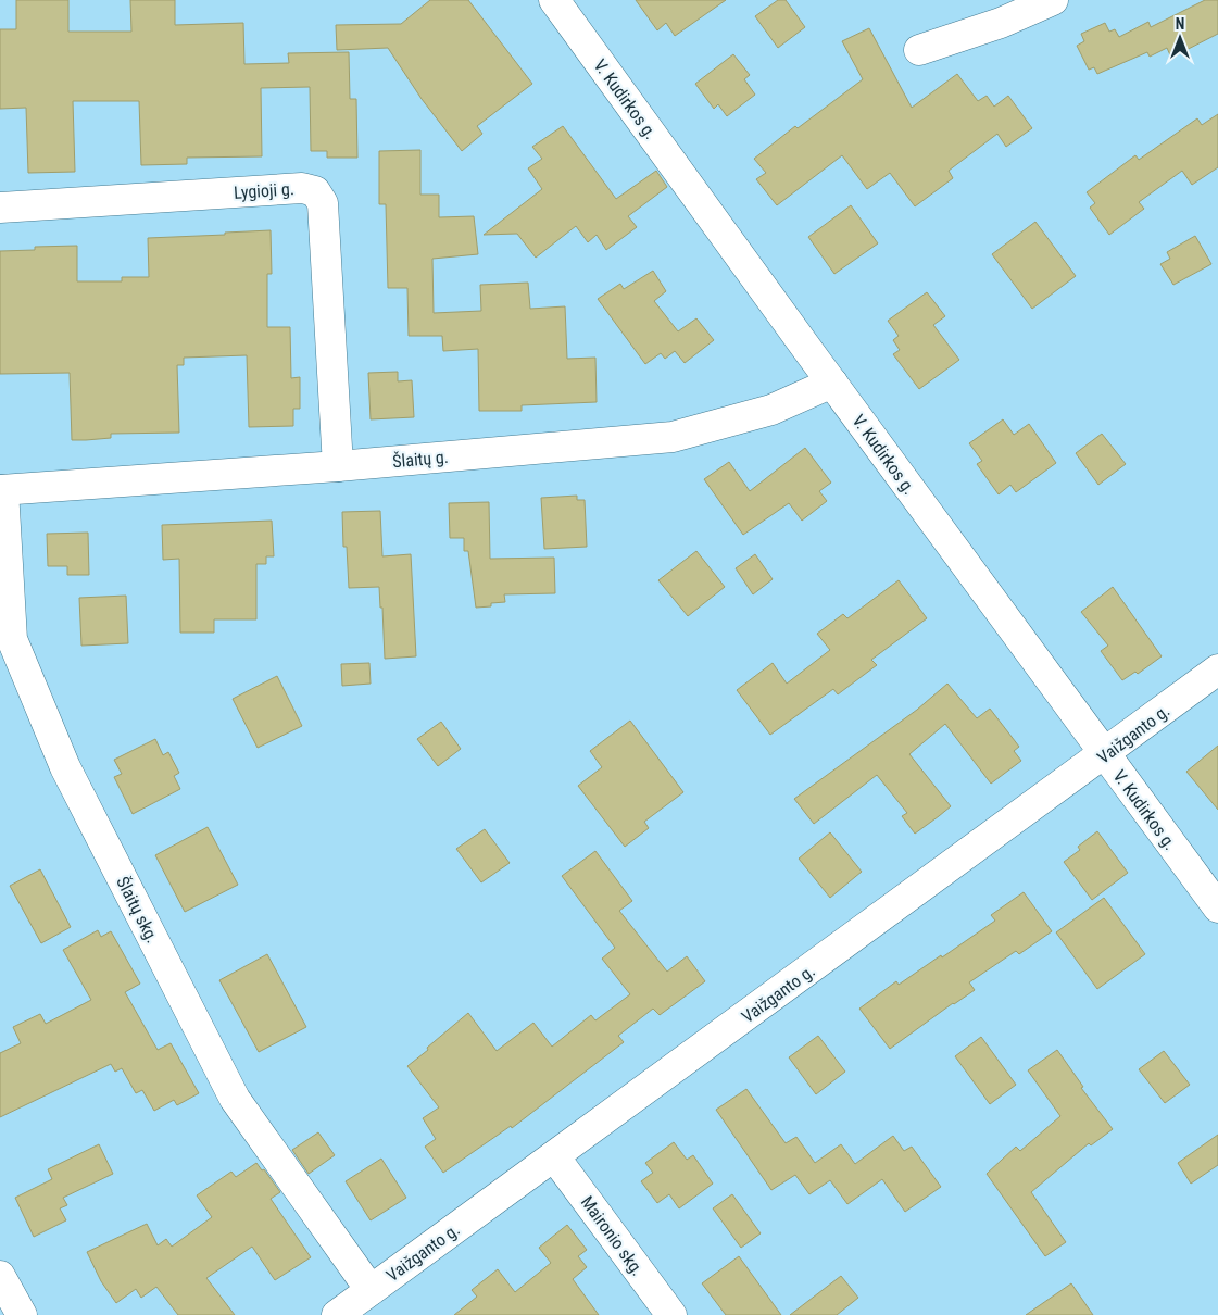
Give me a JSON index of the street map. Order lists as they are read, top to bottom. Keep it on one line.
{"streets":{"street":["V. Kudirkos g.","Lygioji g.","Šlaitų g.","Vaižganto g.","Šlaitų skg.","Maironio skg."]},"crossings":[["V. Kudirkos g.","Šlaitų g."],["V. Kudirkos g.","Vaižganto g."],["Lygioji g.","Šlaitų g."],["Šlaitų g.","Šlaitų skg."],["Vaižganto g.","Šlaitų skg."],["Vaižganto g.","Maironio skg."]],"north":"top"}
